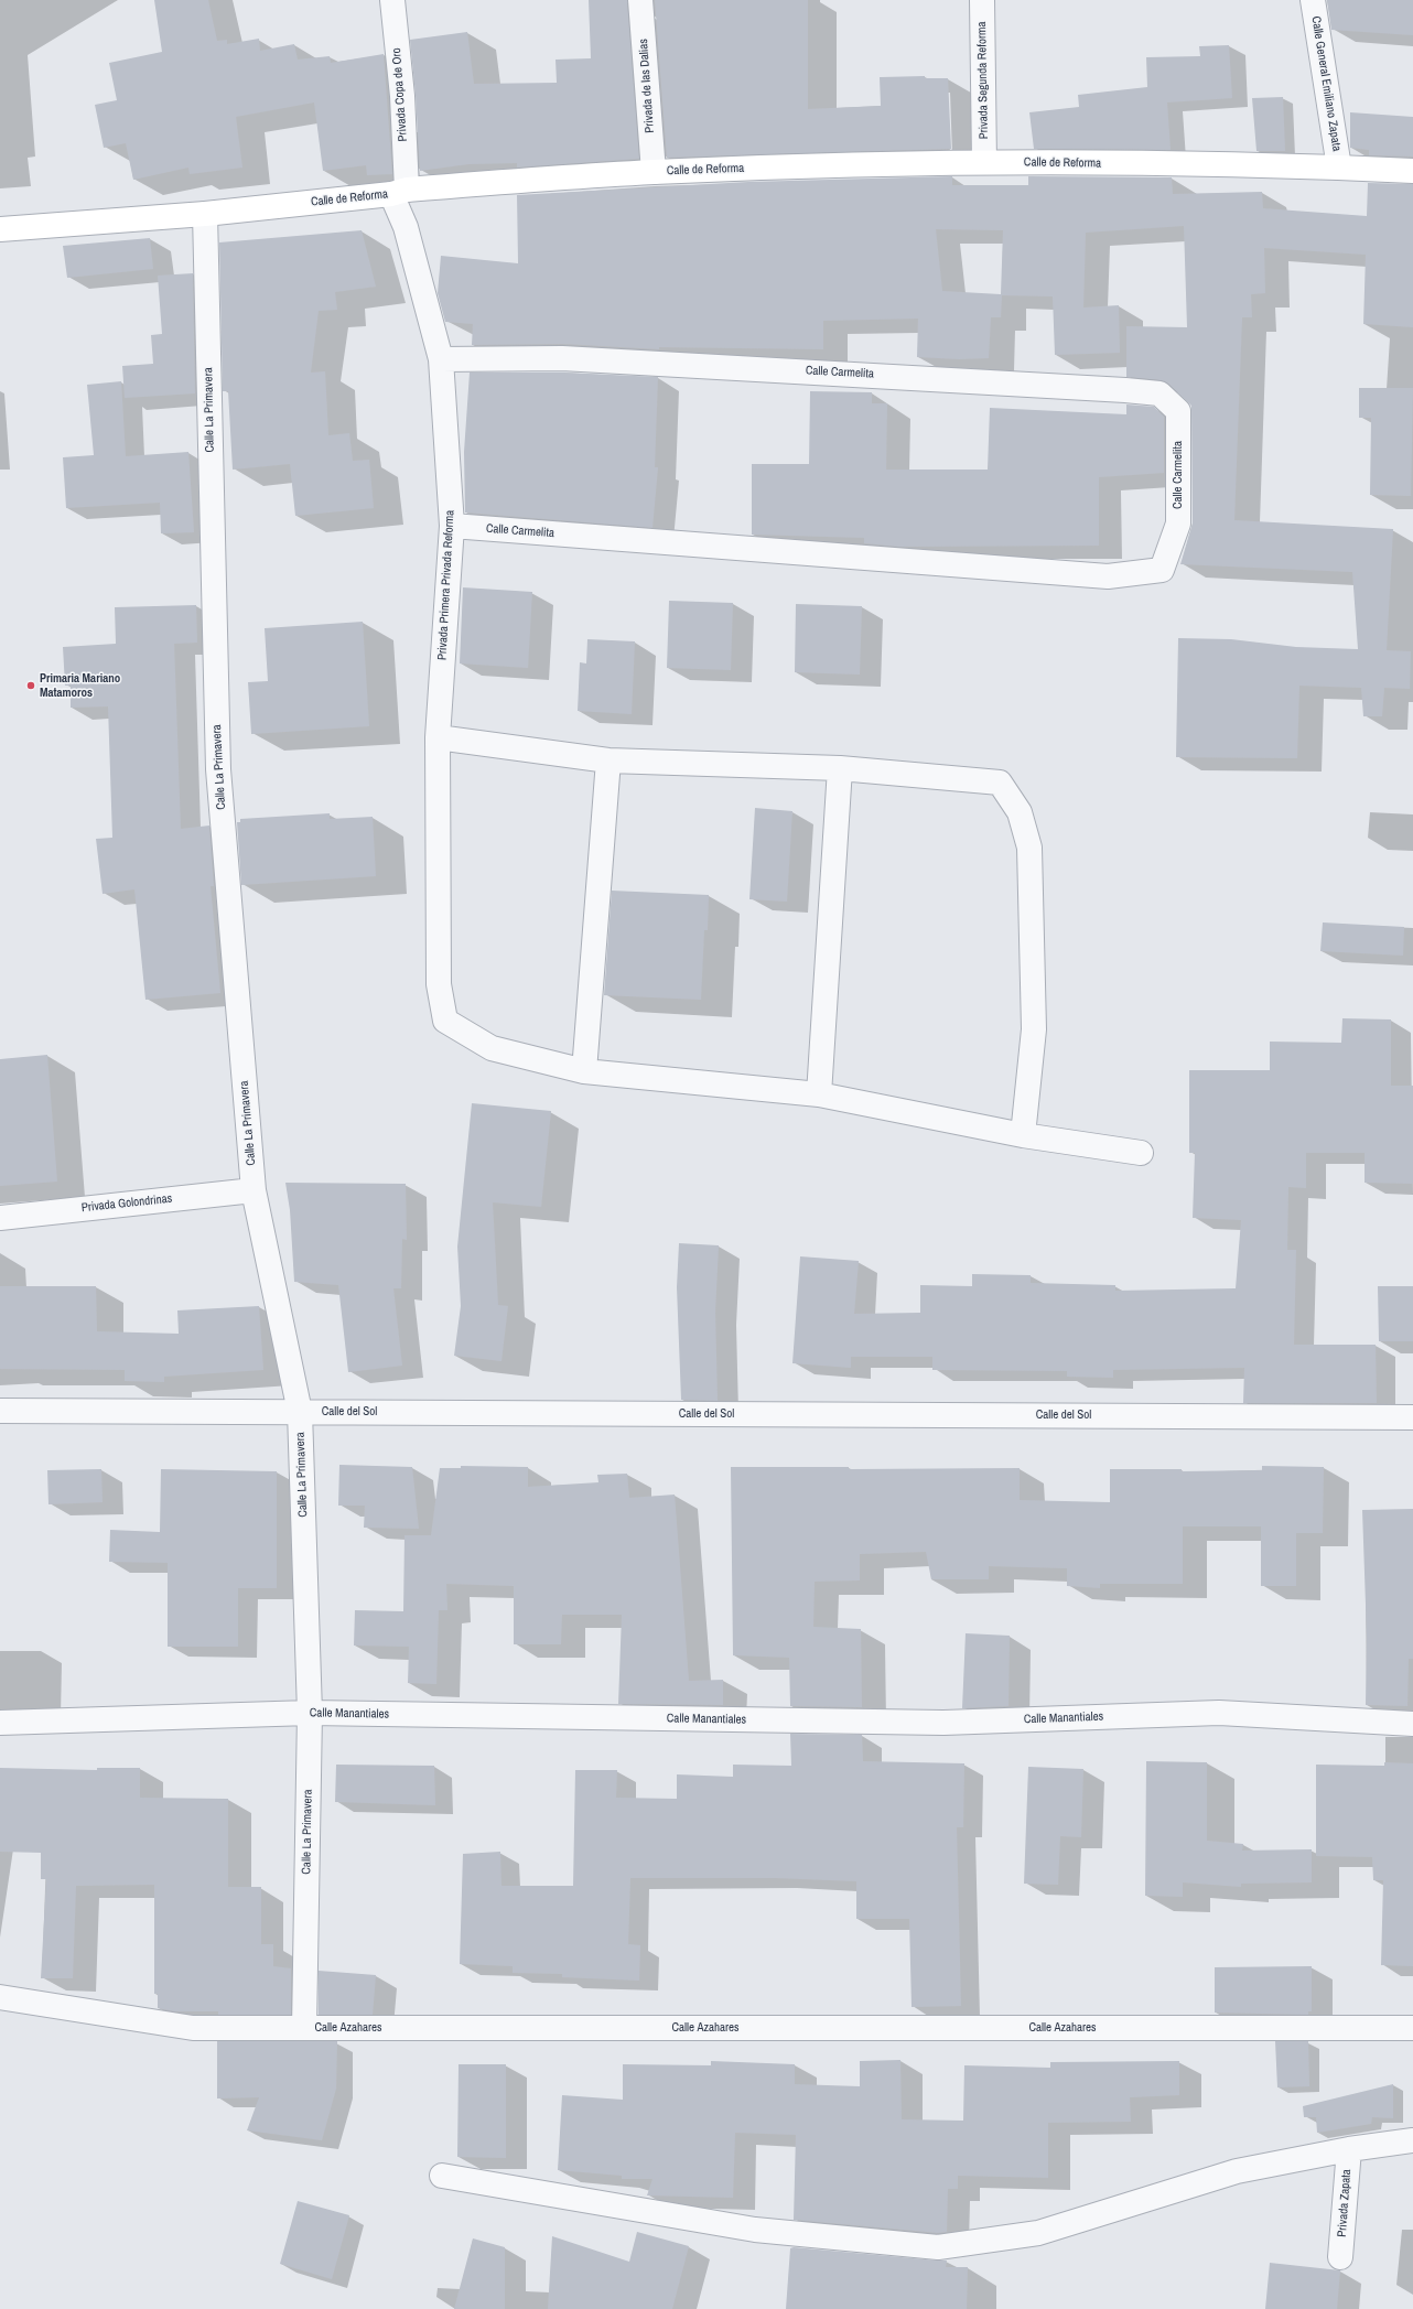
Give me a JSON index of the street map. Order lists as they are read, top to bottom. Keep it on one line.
{"streets":{"main road":["Calle de Reforma"],"street":["Privada Segunda Reforma","Calle General Emiliano Zapata","Privada de las Dalias","Privada Copa de Oro","Calle Carmelita","Calle La Primavera","Privada Primera Privada Reforma","Privada Golondrinas","Calle del Sol","Calle Manantiales","Calle Azahares","Privada Zapata"]},"crossings":[["Privada Segunda Reforma","Calle de Reforma"],["Calle General Emiliano Zapata","Calle de Reforma"],["Privada de las Dalias","Calle de Reforma"],["Privada Copa de Oro","Calle de Reforma"],["Privada Copa de Oro","Privada Primera Privada Reforma"],["Calle de Reforma","Calle La Primavera"],["Calle de Reforma","Privada Primera Privada Reforma"],["Calle Carmelita","Privada Primera Privada Reforma"],["Calle La Primavera","Privada Golondrinas"],["Calle La Primavera","Calle del Sol"],["Calle La Primavera","Calle Manantiales"],["Calle La Primavera","Calle Azahares"]],"places":["Primaria Mariano Matamoros"]}
